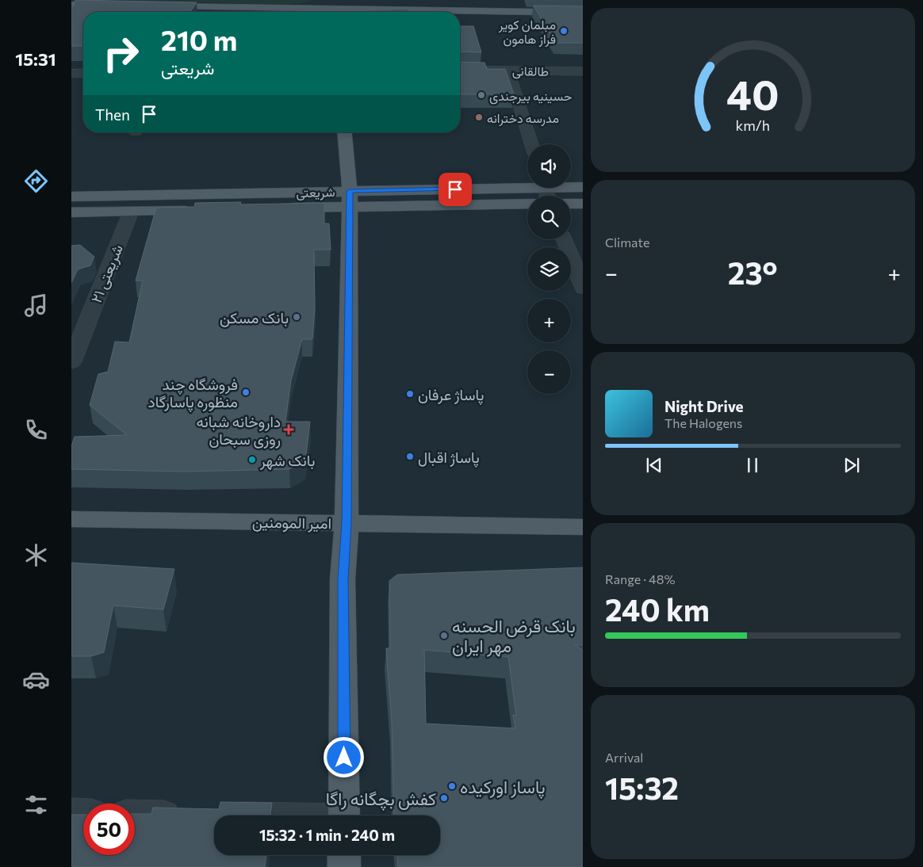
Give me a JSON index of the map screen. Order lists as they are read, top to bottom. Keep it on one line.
{"streets":{"main road":["شریعتی","امیر المومنین"],"street":["طالقانی","شریعتی ۲۱"]},"places":{"other":["مبلمان کویر فراز هامون","حسینیه بیرجندی","مدرسه دخترانه","بانک مسکن","فروشگاه چند منظوره پاسارگاد","پاساژ عرفان","پاساژ اقبال","بانک شهر","بانک قرض الحسنه مهر ایران","پاساز اورکیده","کفش بچگانه راگا"],"health":["داروخانه شبانه روزی سبحان"]},"page":{"tabs":"15:31","turn":["210 m","شریعتی"],"then":"Then","map_buttons":["+","−"],"tile":["Climate",["Range · 48%","240 km"],["Arrival","15:32"]],"heat":["−","23°","+"],"song":["Night Drive","The Halogens"],"limit":"50","trip":"15:32 · 1 min · 240 m","gauge":["40","km/h"]}}
